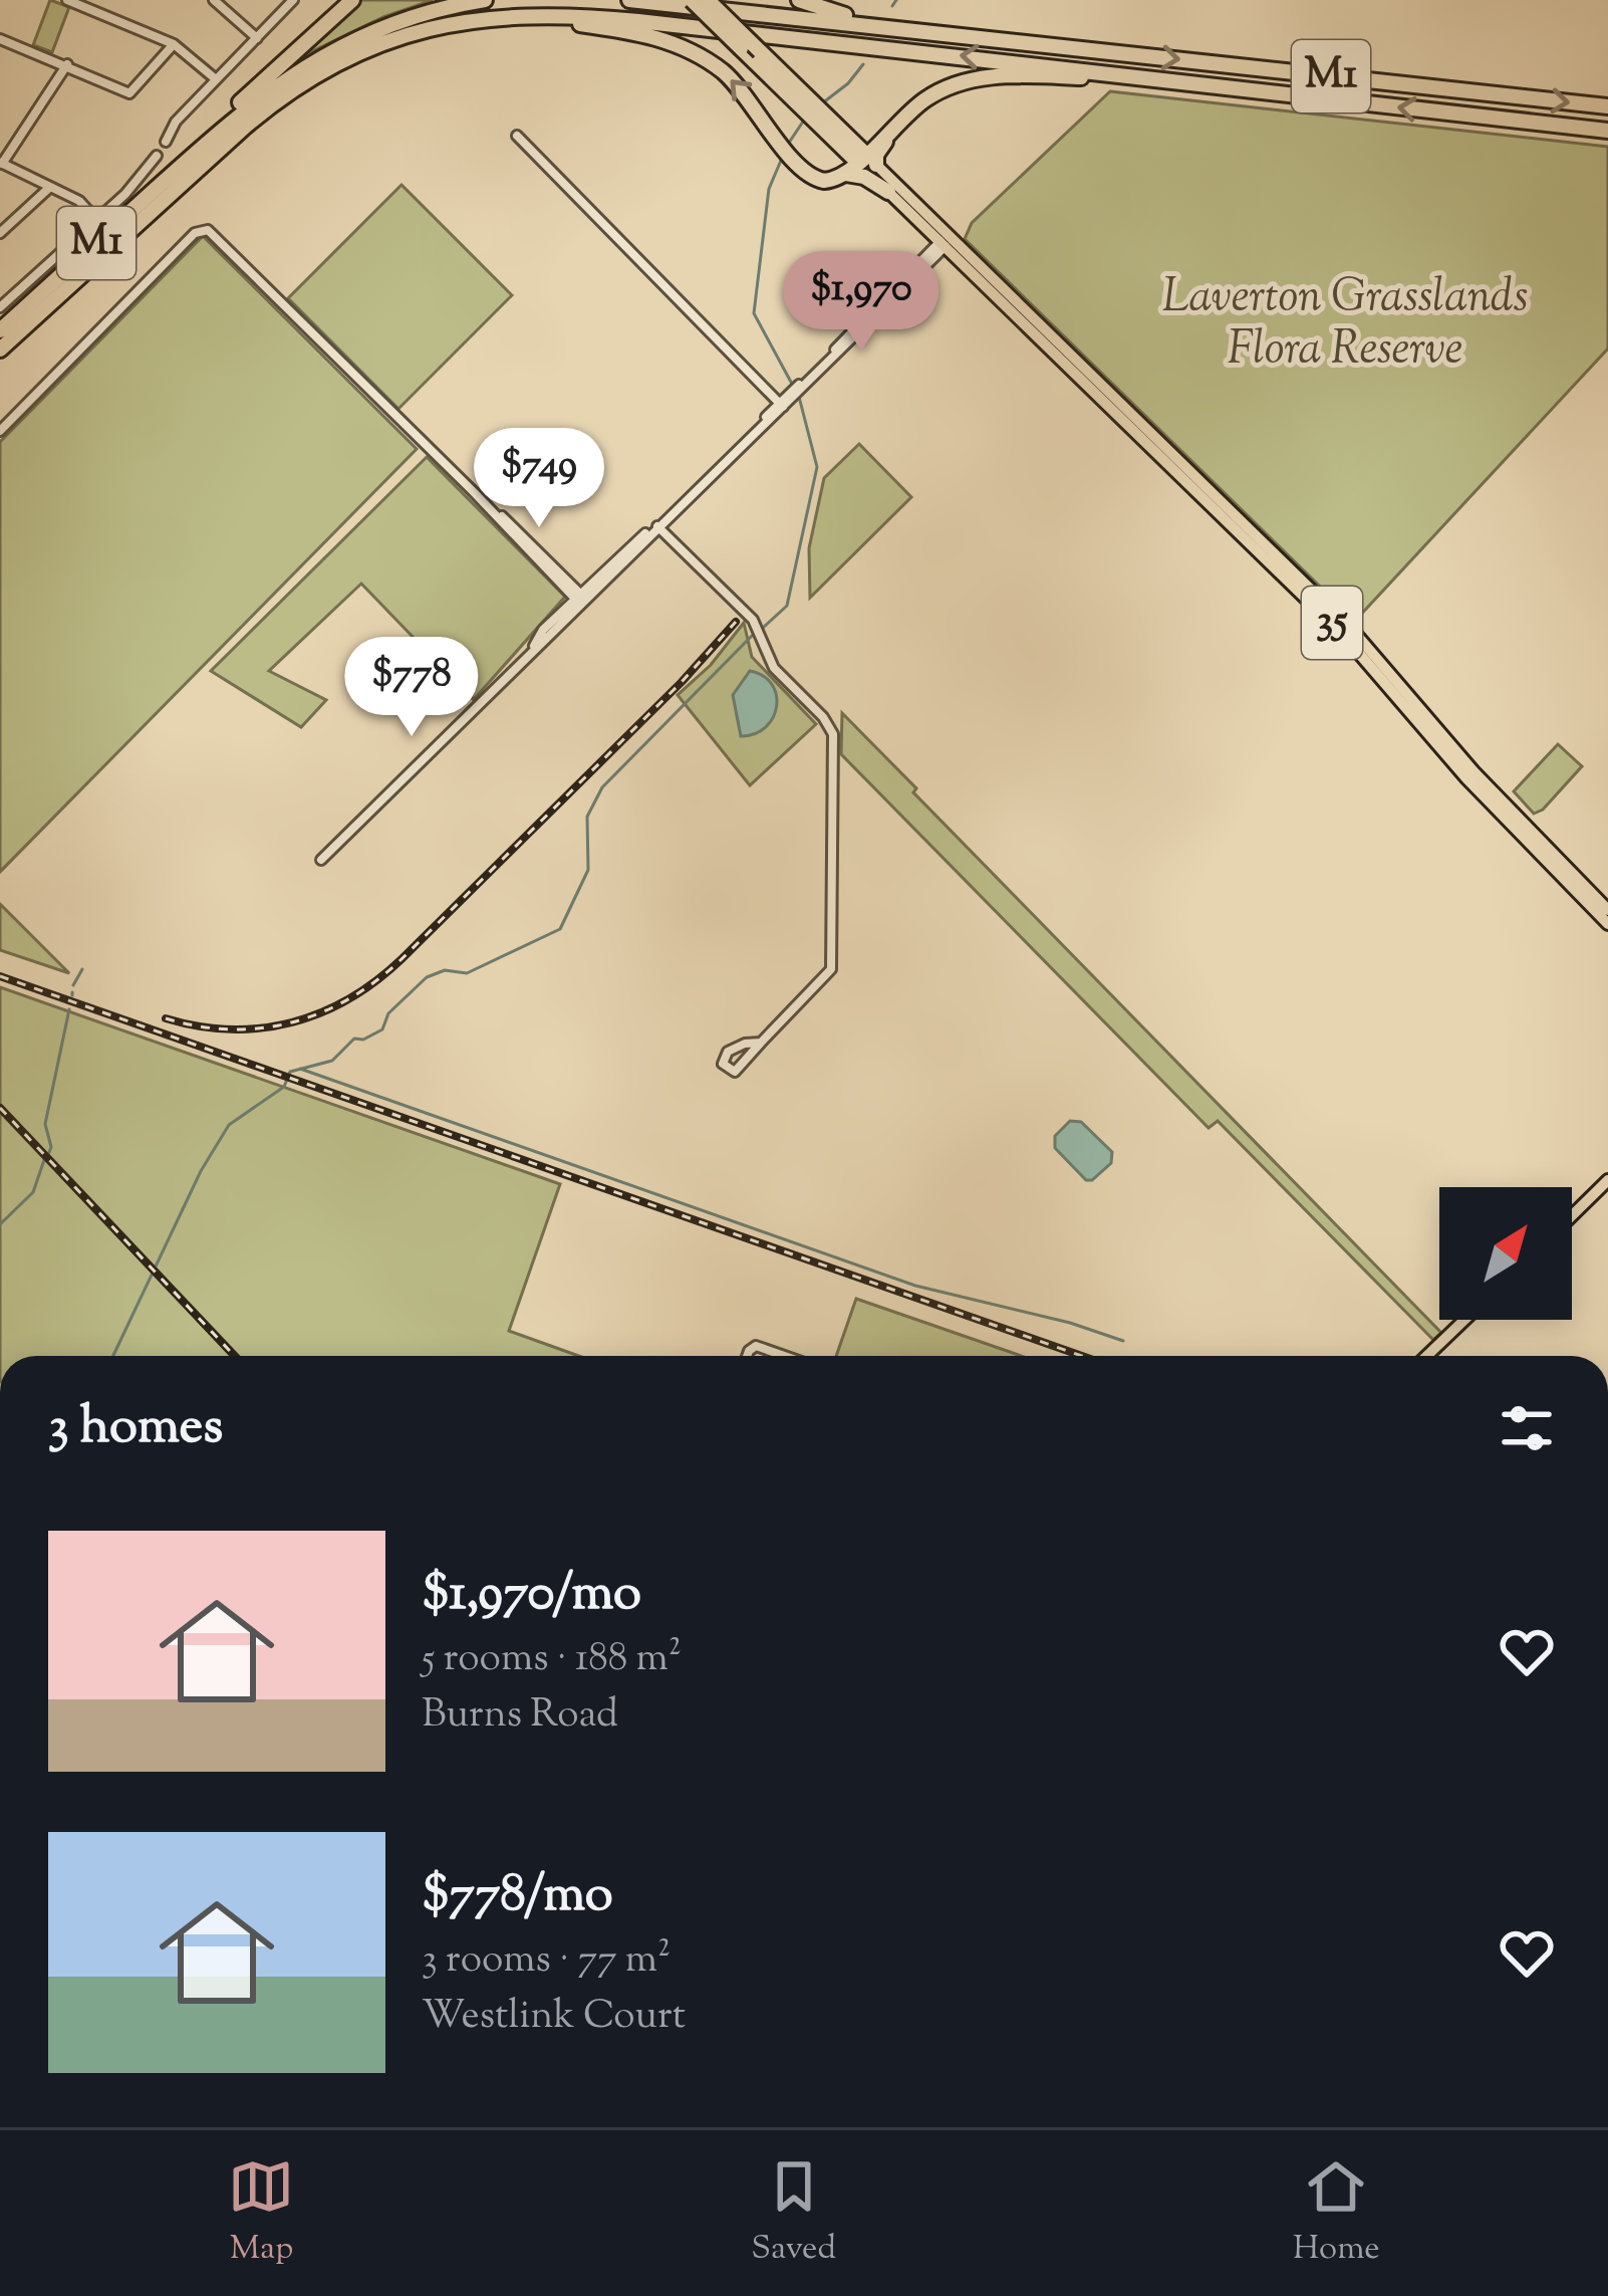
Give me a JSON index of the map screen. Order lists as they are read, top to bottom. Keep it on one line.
{"streets":{"highway":["M1","35"]},"parks":["Laverton Grasslands Flora Reserve"],"north":"top right","page":{"price":["$1,970","$749","$778"],"heading":"3 homes","list":[{"name":"$1,970/mo","note":"5 rooms · 188 m² · Burns Road"},{"name":"$778/mo","note":"3 rooms · 77 m² · Westlink Court"}],"tabs":["Map","Saved","Home"]}}
